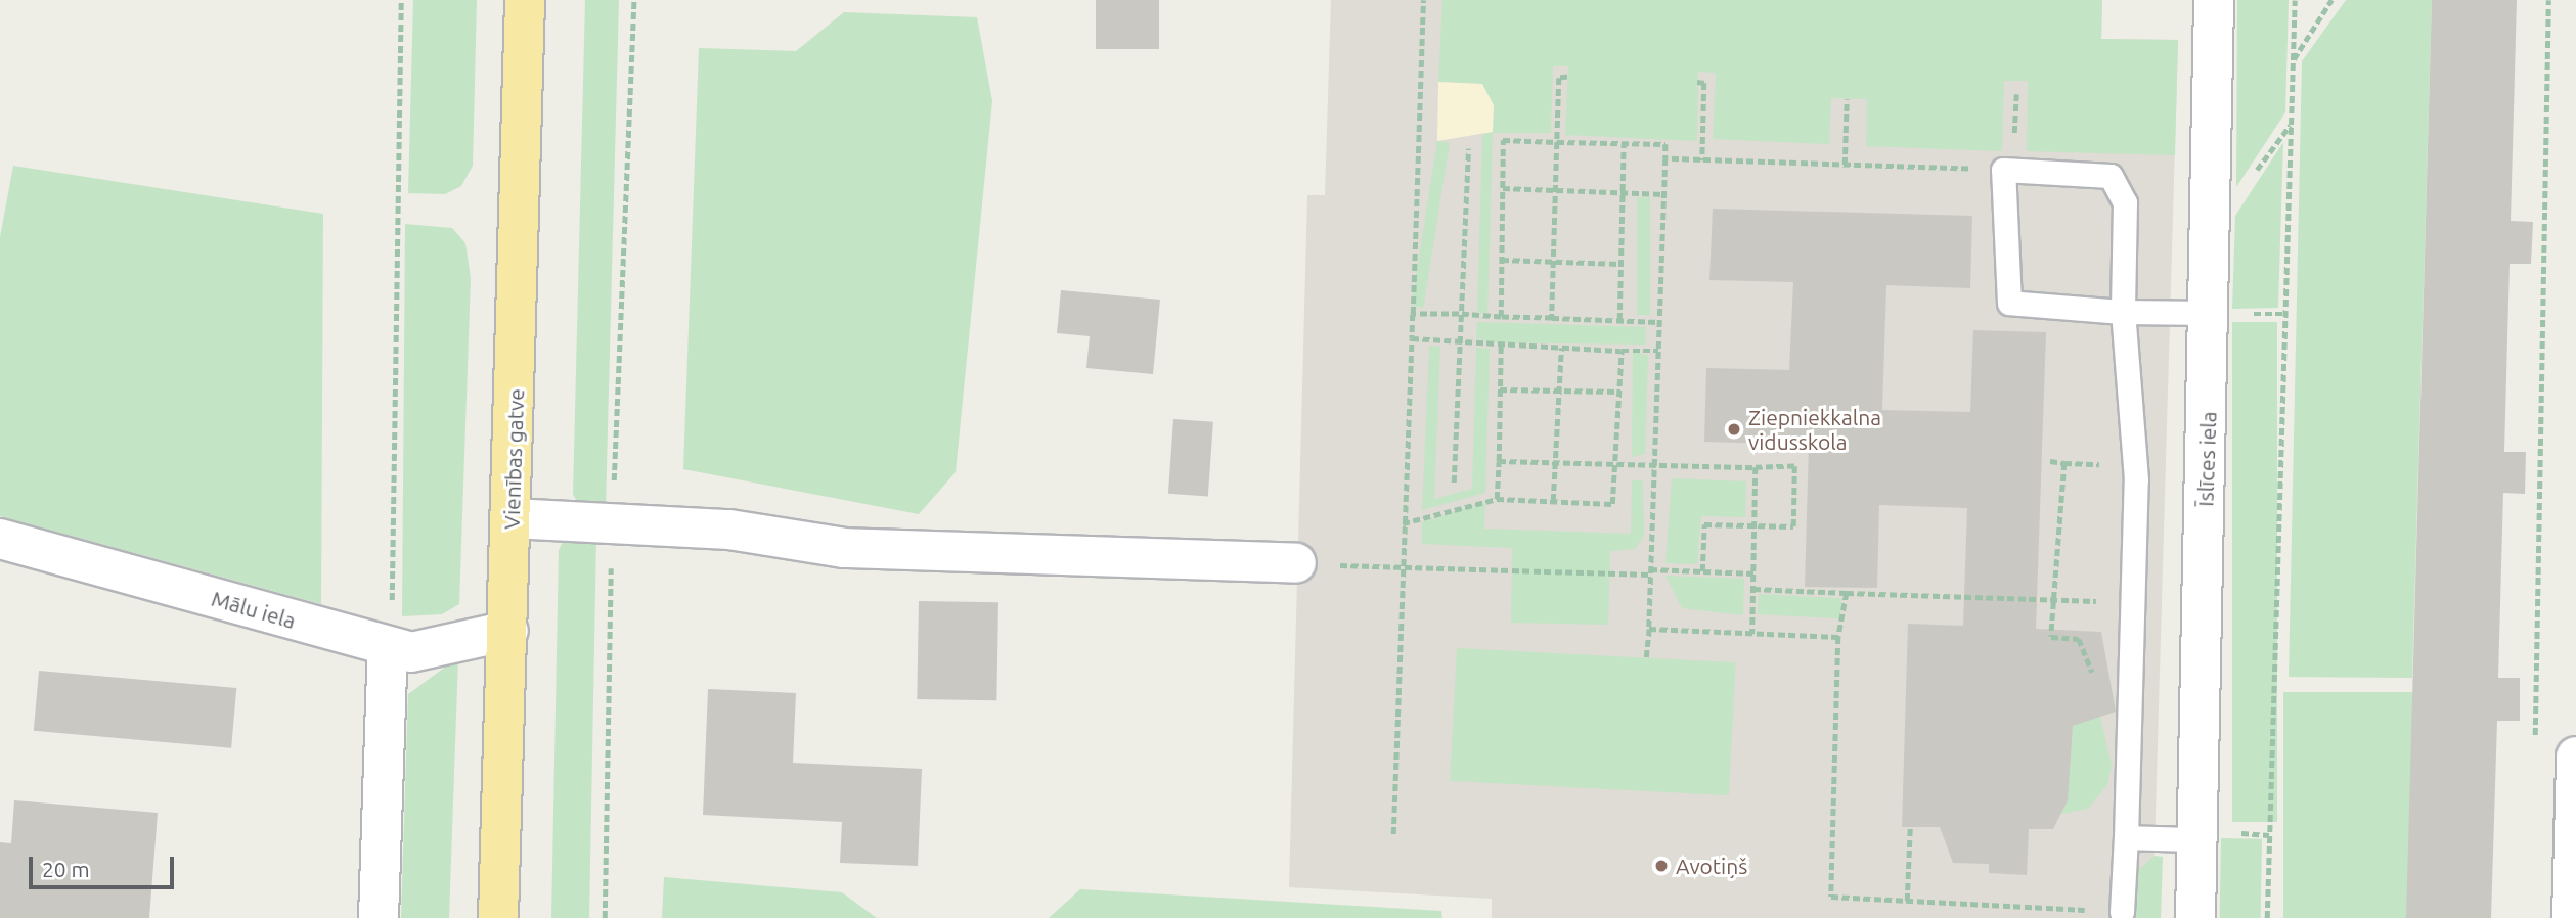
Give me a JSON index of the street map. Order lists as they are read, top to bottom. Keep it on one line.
{"streets":{"highway":["Vienības gatve"],"street":["Īslīces iela","Mālu iela"]},"crossings":[["Vienības gatve","Mālu iela"]],"places":["Ziepniekkalna vidusskola","Avotiņš"],"scale_bar":"20 m"}
